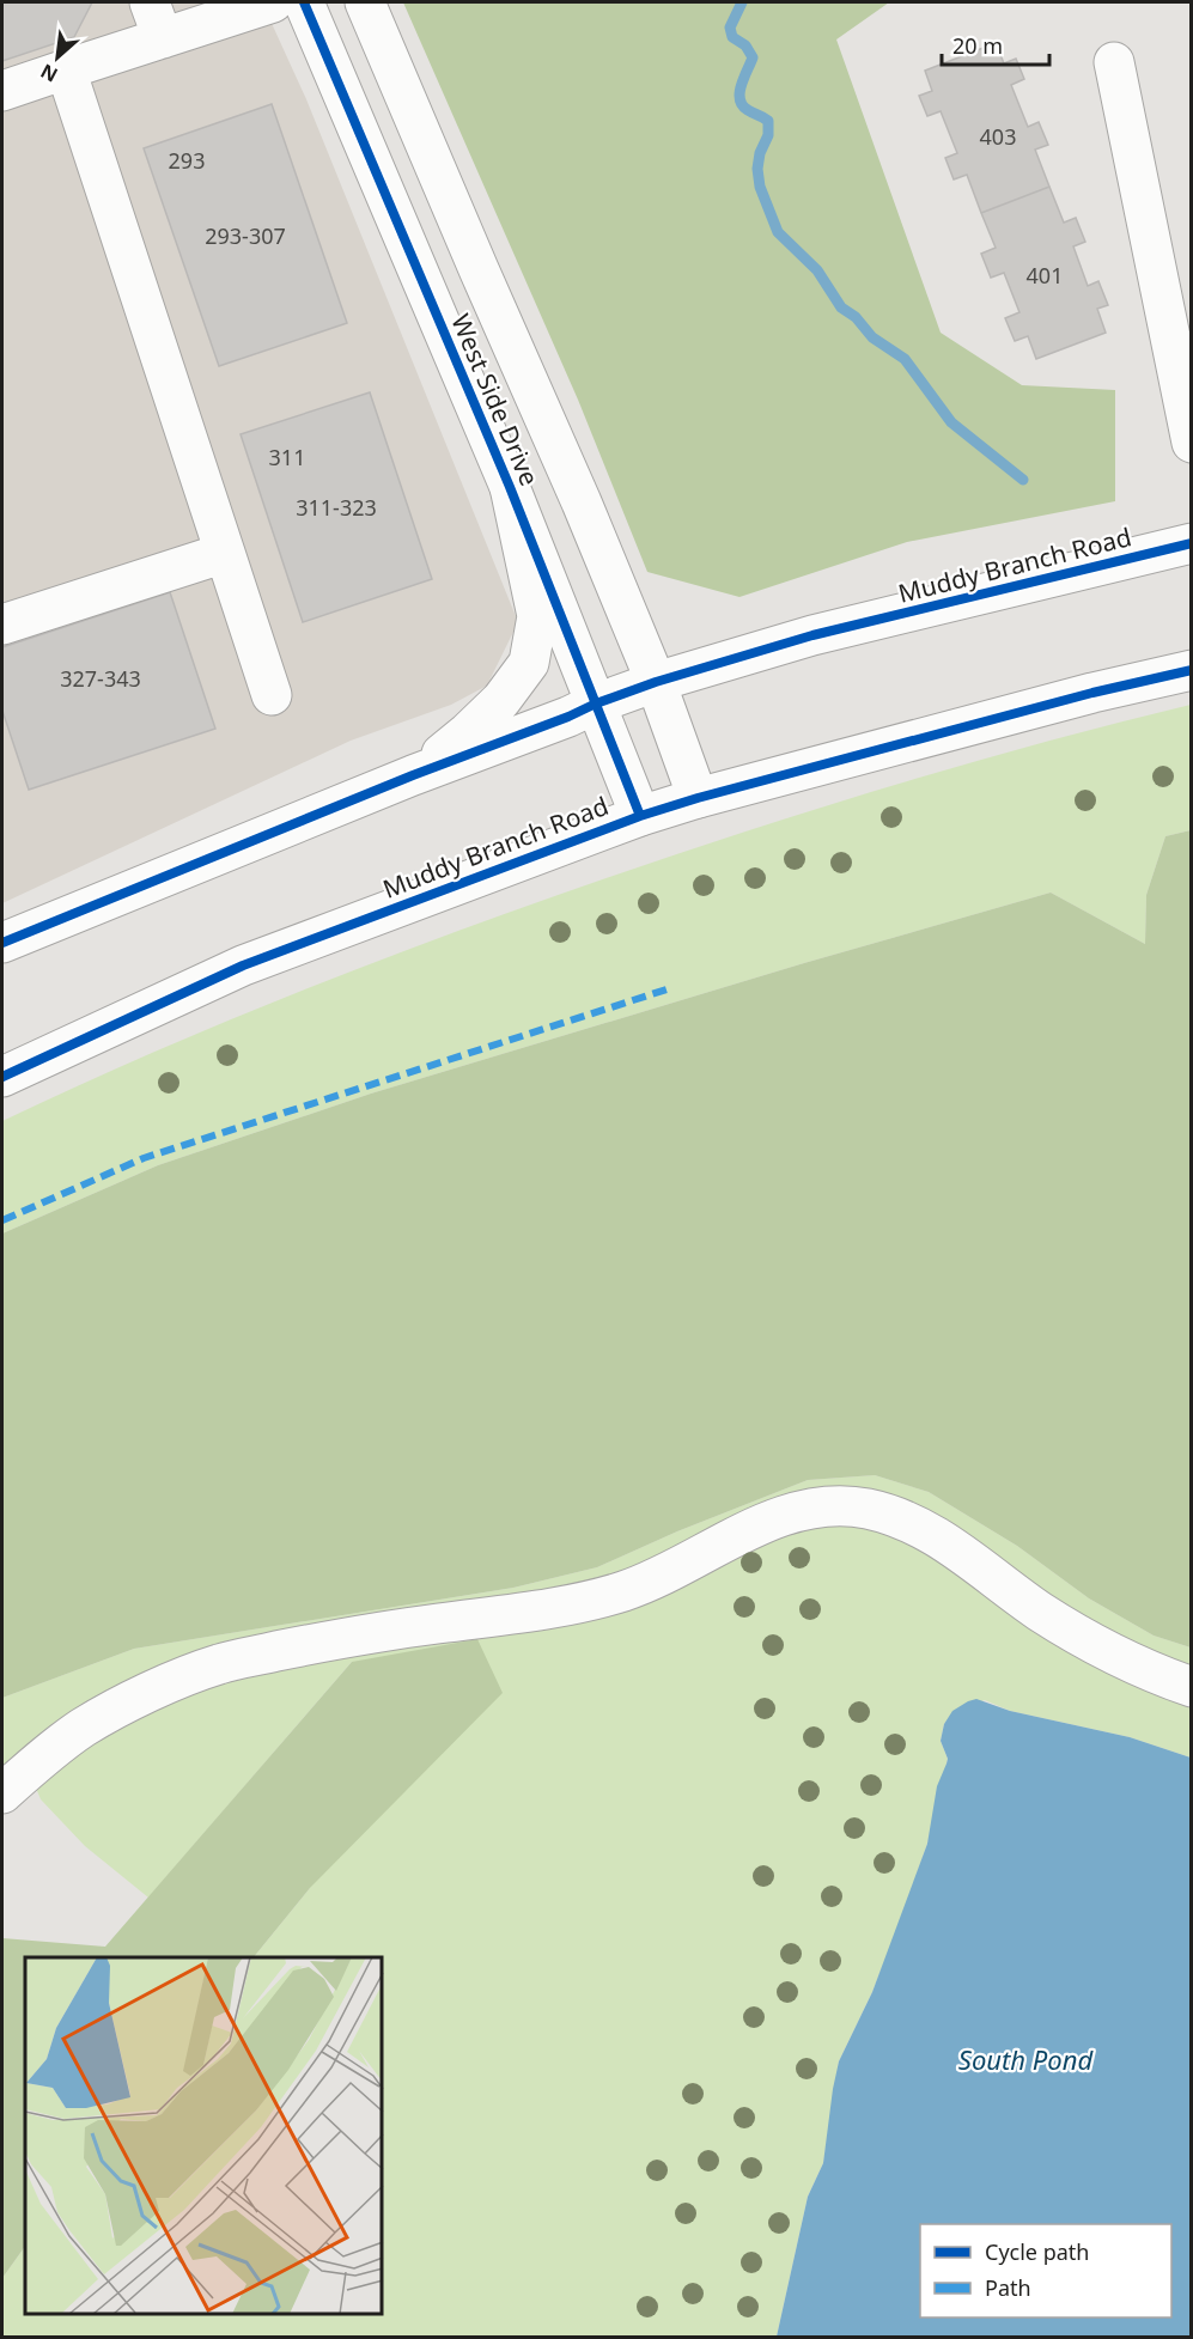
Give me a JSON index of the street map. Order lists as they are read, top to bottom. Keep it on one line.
{"streets":{"main road":["West Side Drive","Muddy Branch Road"]},"crossings":[["West Side Drive","Muddy Branch Road"]],"water":["South Pond"],"house_numbers":["403","293","293-307","401","311","311-323","327-343"],"legend":["Cycle path","Path"],"scale_bar":"20 m","north":"bottom left"}
